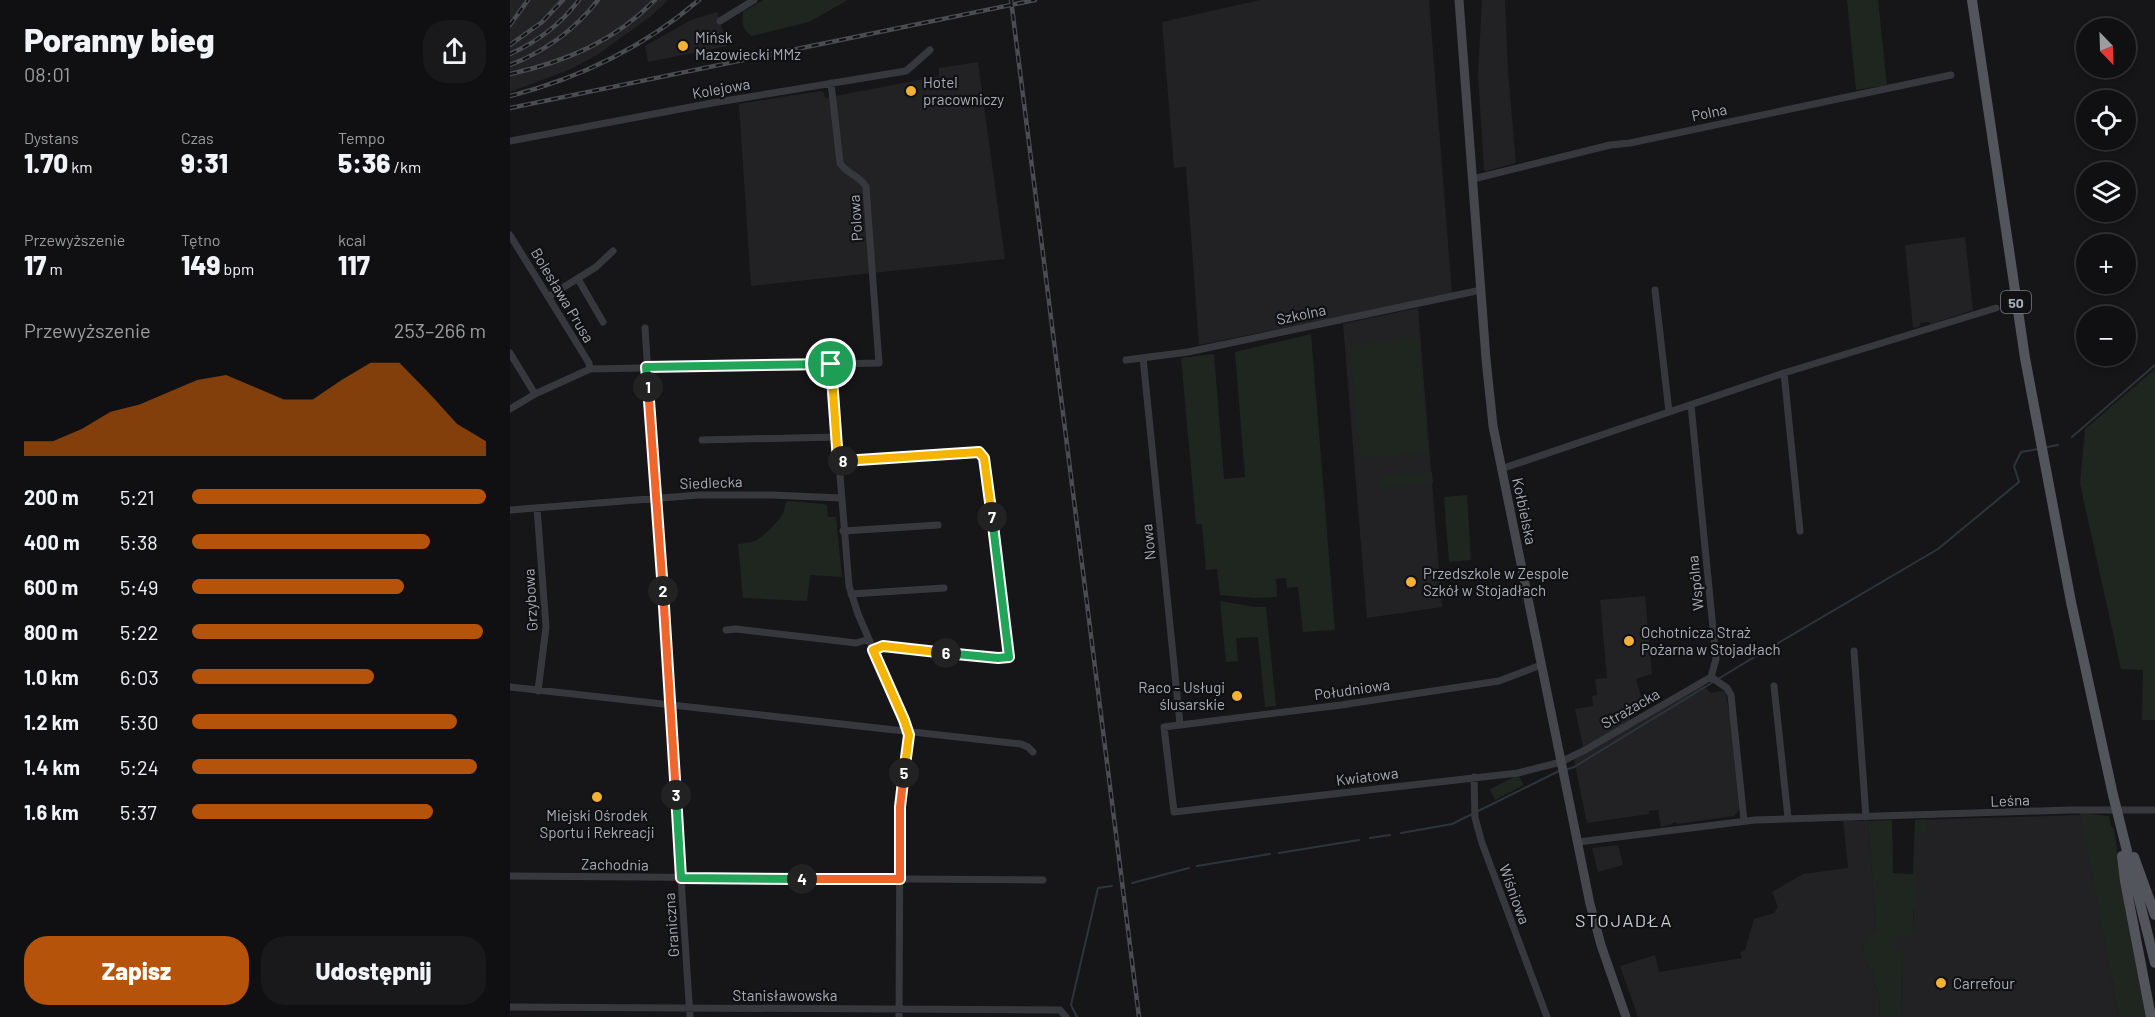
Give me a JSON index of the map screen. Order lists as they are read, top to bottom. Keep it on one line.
{"streets":{"main road":["50"],"street":["Kolejowa","Polna","Polowa","Bolesława Prusa","Szkolna","Siedlecka","Kołbielska","Nowa","Wspólna","Grzybowa","Południowa","Strażacka","Kwiatowa","Leśna","Zachodnia","Wiśniowa","Graniczna","Stanisławowska"]},"crossings":[["Kolejowa","Polowa"],["Polna","Kołbielska"],["Szkolna","Kołbielska"],["Szkolna","Nowa"],["Siedlecka","Grzybowa"],["Siedlecka","Graniczna"],["Kołbielska","Południowa"],["Kołbielska","Strażacka"],["Kołbielska","Kwiatowa"],["Kołbielska","Leśna"],["Nowa","Południowa"],["Wspólna","Strażacka"],["Południowa","Kwiatowa"],["Strażacka","Kwiatowa"],["Kwiatowa","Wiśniowa"],["Zachodnia","Graniczna"],["Graniczna","Stanisławowska"]],"districts":["STOJADŁA"],"places":["Mińsk Mazowiecki MMz","Hotel pracowniczy","Przedszkole w Zespole Szkół w Stojadłach","Ochotnicza Straż Pożarna w Stojadłach","Raco - Usługi ślusarskie","Miejski Ośrodek Sportu i Rekreacji","Carrefour"],"north":"bottom right","page":{"heading":["Poranny bieg","08:01"],"map_buttons":["+","−"],"stats":[["Dystans","1.70 km"],["Czas","9:31"],["Tempo","5:36 /km"],["Przewyższenie","17 m"],["Tętno","149 bpm"],["kcal","117"]],"chart":["Przewyższenie","253–266 m"],"pins":["1","8","7","2","6","5","3","4"],"list":[{"name":"200 m","note":"5:21"},{"name":"400 m","note":"5:38"},{"name":"600 m","note":"5:49"},{"name":"800 m","note":"5:22"},{"name":"1.0 km","note":"6:03"},{"name":"1.2 km","note":"5:30"},{"name":"1.4 km","note":"5:24"},{"name":"1.6 km","note":"5:37"}],"buttons":["Zapisz","Udostępnij"]}}
